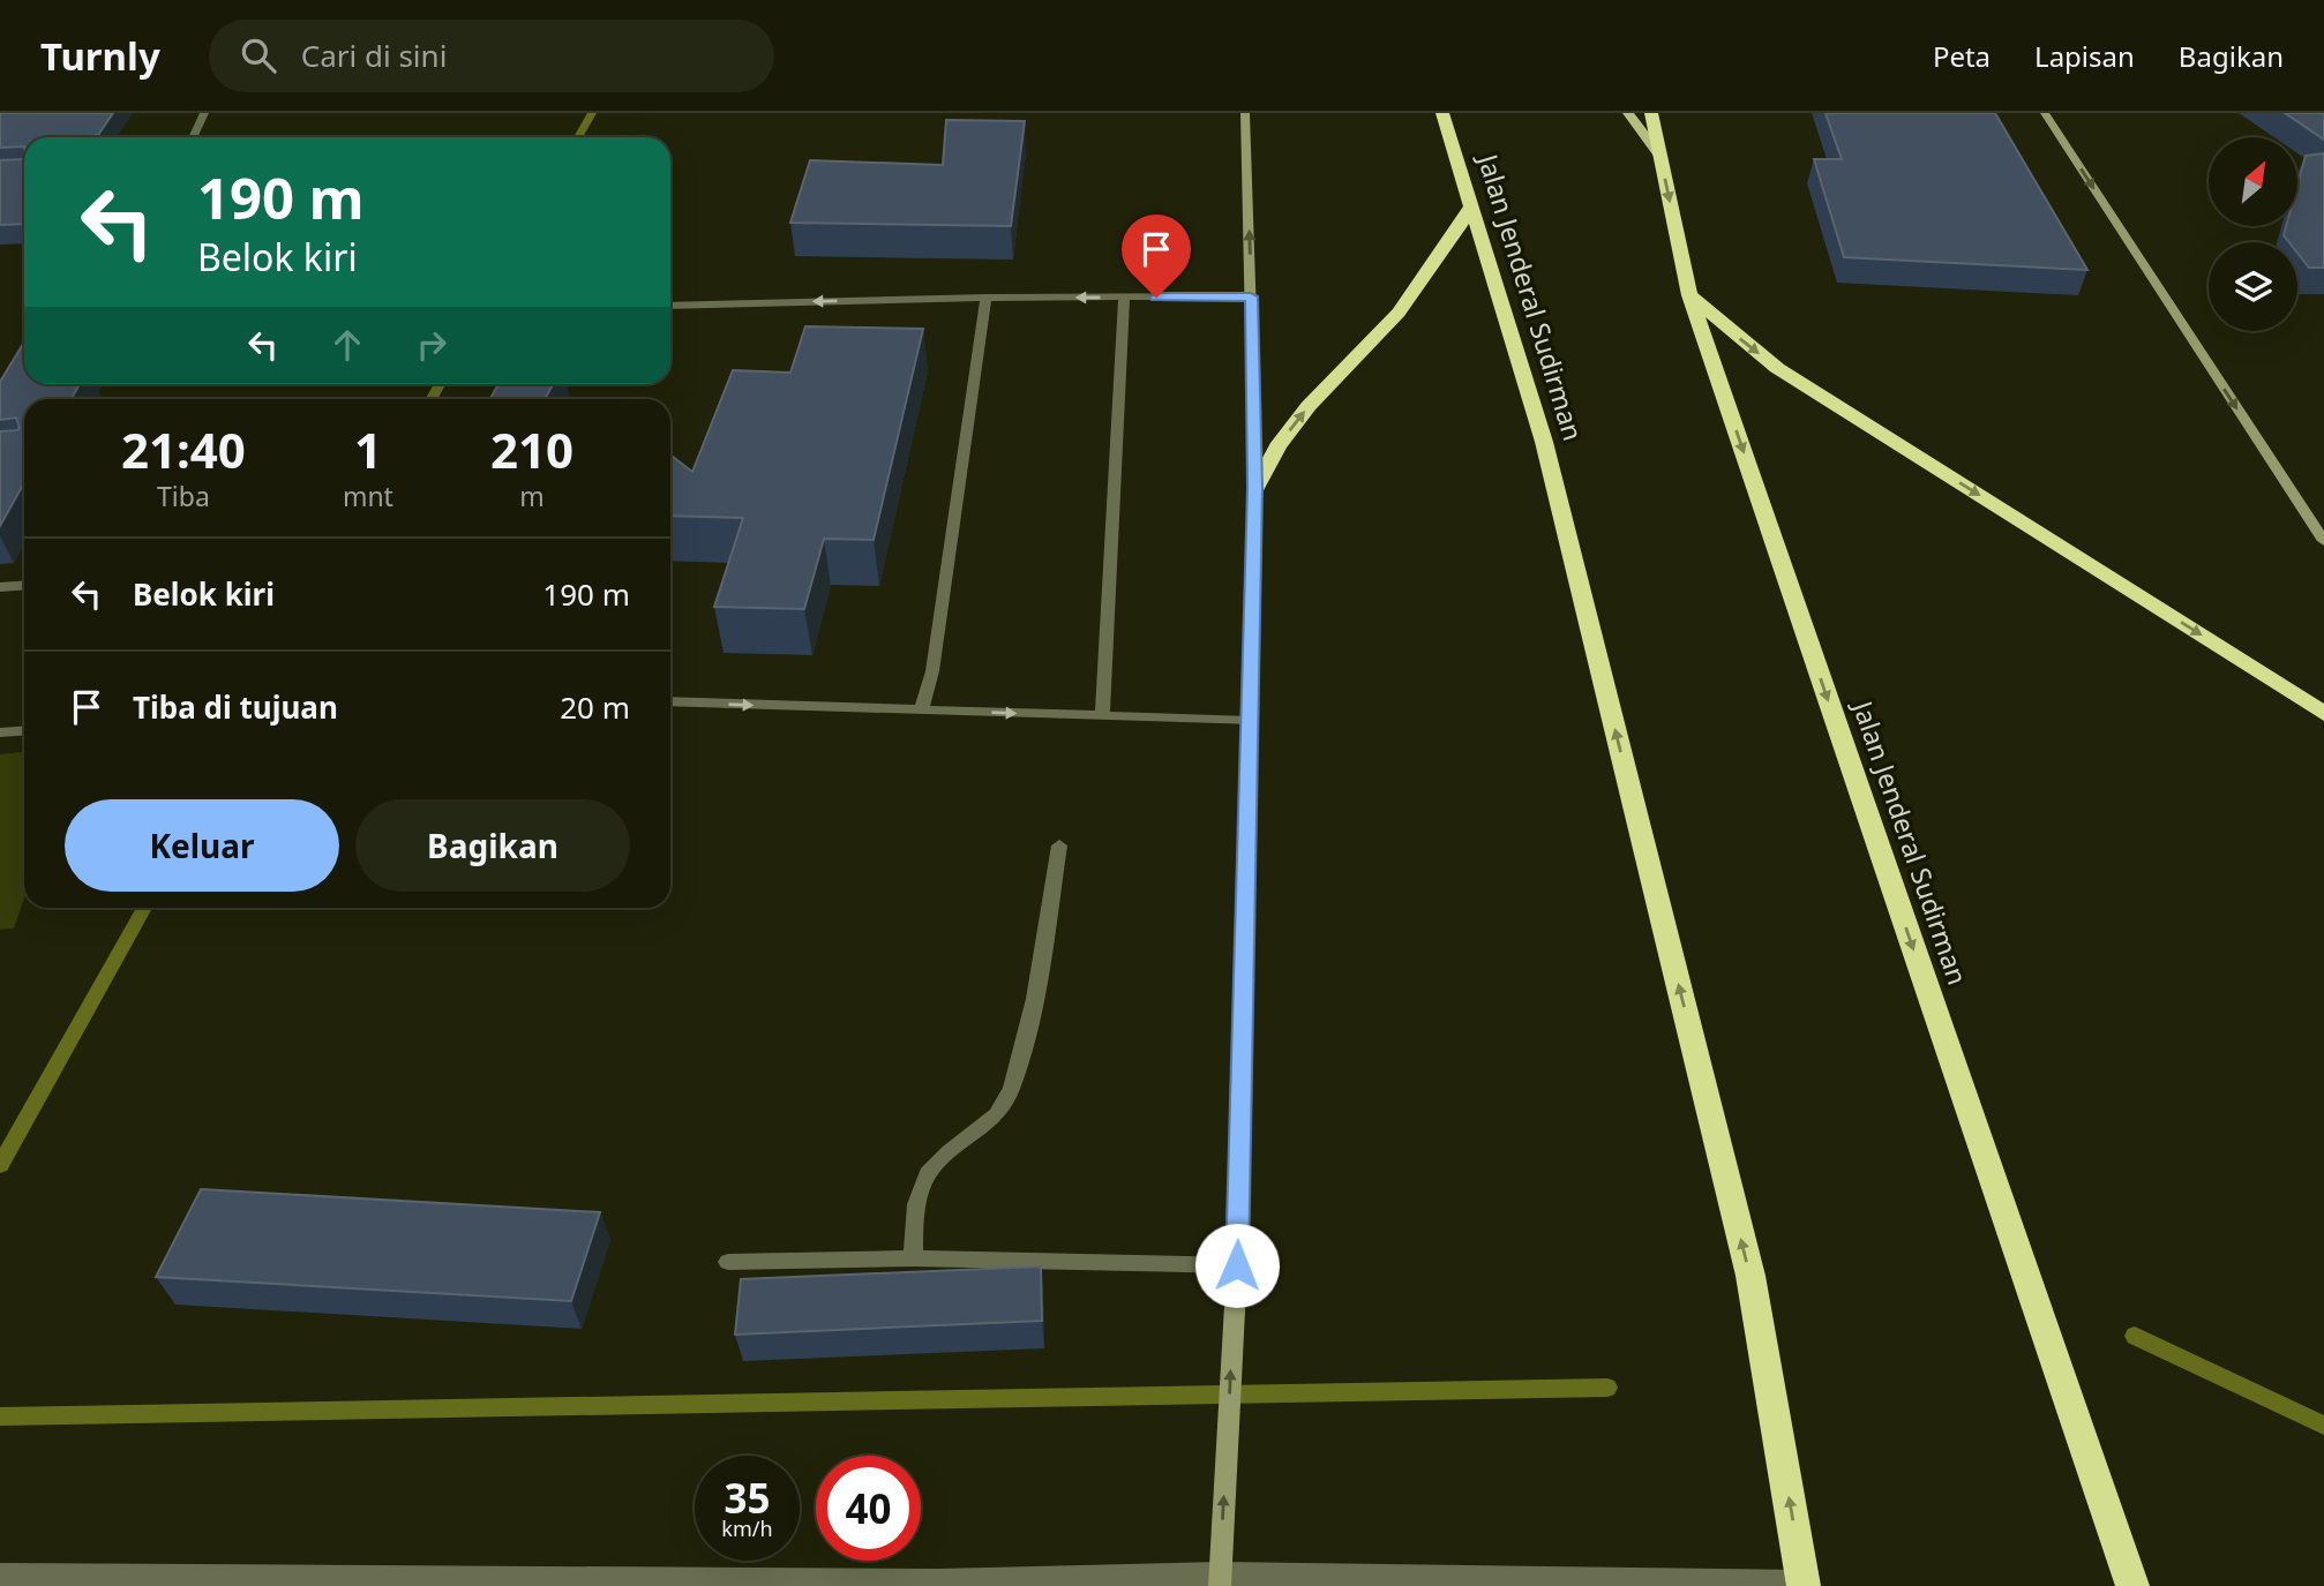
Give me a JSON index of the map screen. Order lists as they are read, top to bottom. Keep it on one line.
{"streets":{"highway":["Jalan Jenderal Sudirman"]},"north":"top right","page":{"header":"Turnly","search":"Cari di sini","nav":["Peta","Lapisan","Bagikan"],"turn":["190 m","Belok kiri"],"eta":["21:40","Tiba","1","mnt","210","m"],"list":[{"name":"Belok kiri","value":"190 m"},{"name":"Tiba di tujuan","value":"20 m"}],"buttons":["Keluar","Bagikan"],"speed":"35 km/h","limit":"40"}}
